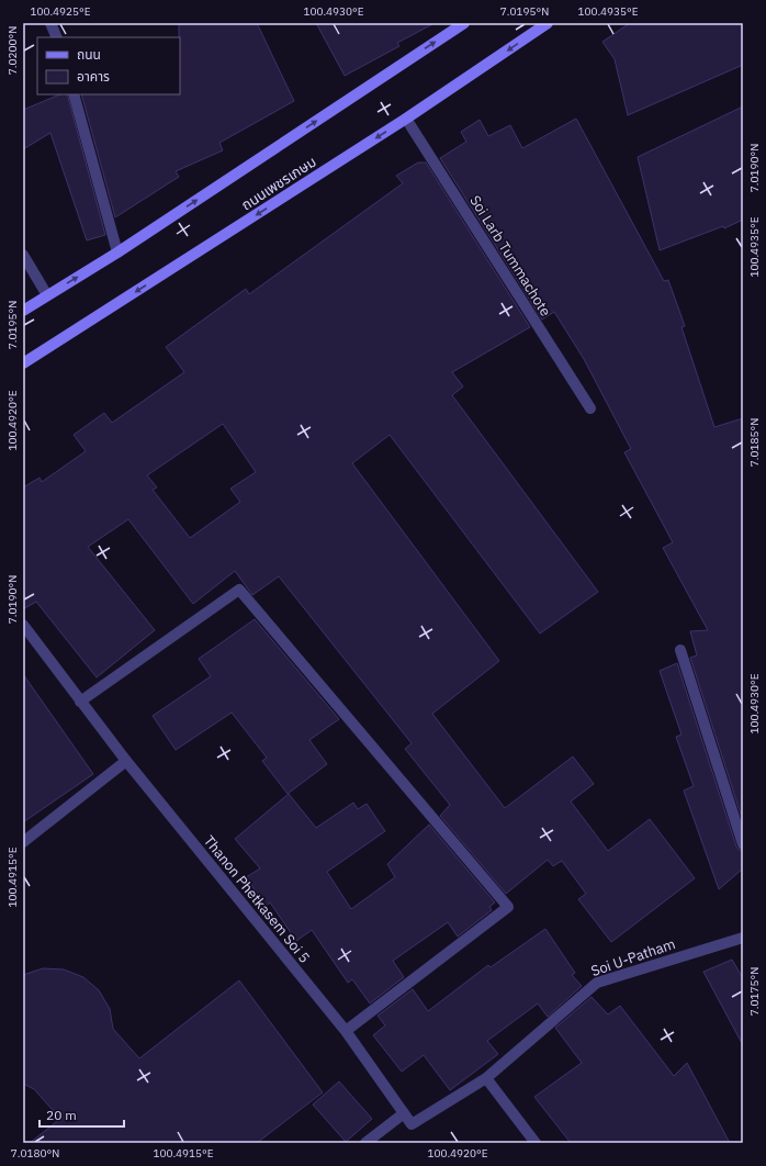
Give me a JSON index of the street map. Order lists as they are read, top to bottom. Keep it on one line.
{"streets":{"main road":["ถนนเพชรเกษม"],"street":["Soi Larb Tummachote","Thanon Phetkasem Soi 5","Soi U-Patham"]},"crossings":[["ถนนเพชรเกษม","Soi Larb Tummachote"]],"legend":["ถนน","อาคาร"],"scale_bar":"20 m","coordinates":["100.4925°E","100.4930°E","7.0195°N","100.4935°E","7.0200°N","7.0190°N","100.4920°E","7.0185°N","100.4915°E","7.0175°N","7.0180°N"]}
